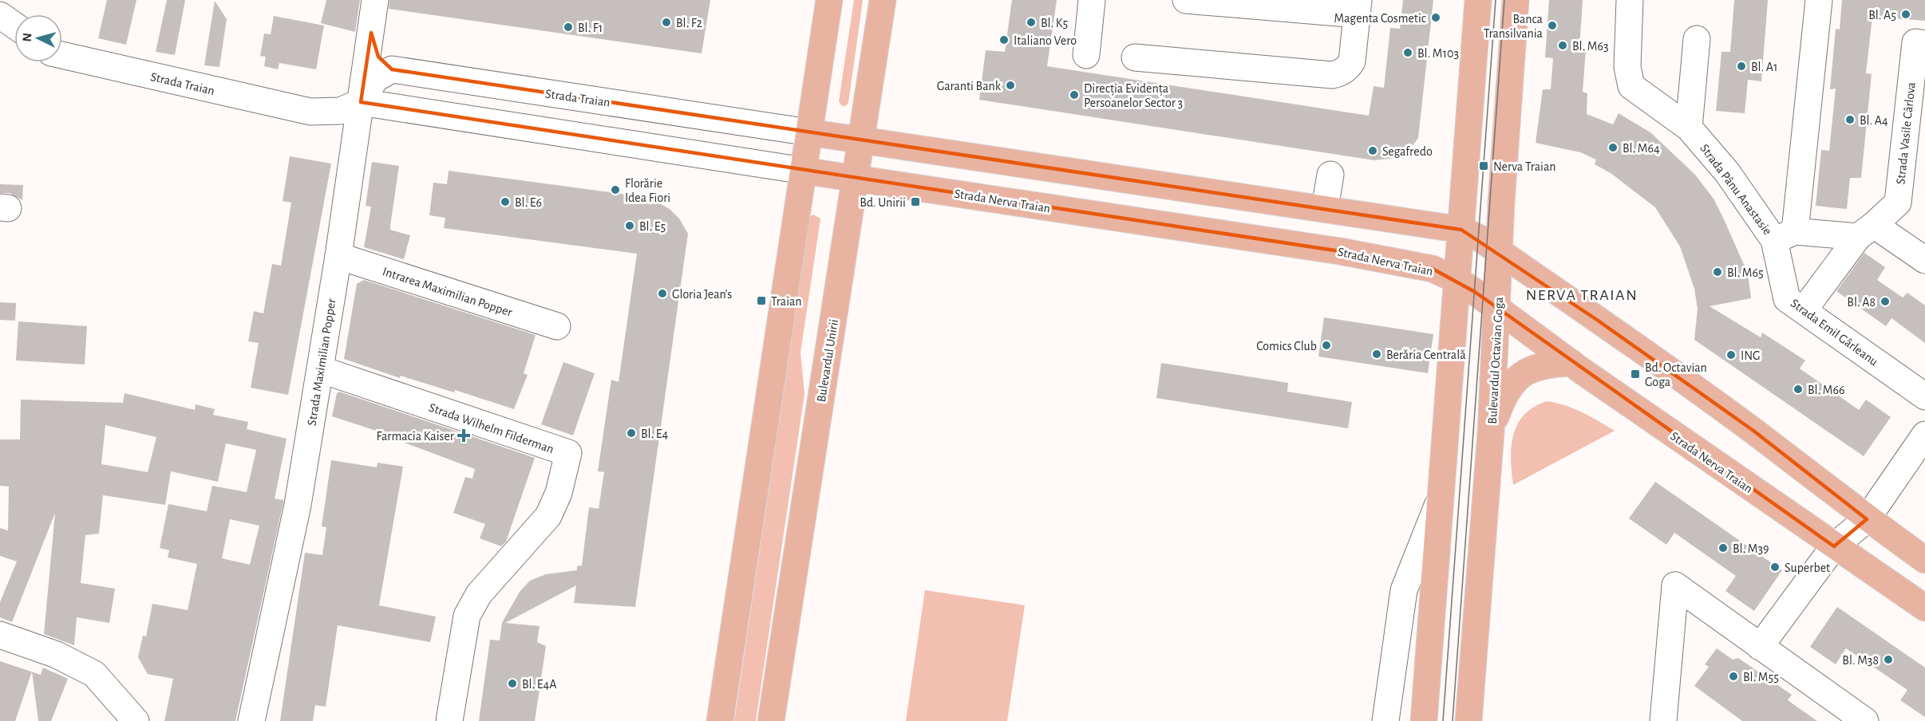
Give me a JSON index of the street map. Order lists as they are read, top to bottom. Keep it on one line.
{"streets":{"main road":["Strada Nerva Traian","Bulevardul Unirii","Bulevardul Octavian Goga"],"street":["Strada Traian","Strada Vasile Cârlova","Strada Pânu Anastasie","Intrarea Maximilian Popper","Strada Emil Gârleanu","Strada Maximilian Popper","Strada Wilhelm Filderman"]},"crossings":[["Strada Traian","Strada Maximilian Popper"],["Strada Pânu Anastasie","Strada Emil Gârleanu"],["Strada Nerva Traian","Bulevardul Unirii"],["Strada Nerva Traian","Bulevardul Octavian Goga"],["Intrarea Maximilian Popper","Strada Maximilian Popper"],["Strada Maximilian Popper","Strada Wilhelm Filderman"]],"districts":["NERVA TRAIAN"],"places":{"other":["Bl. A5","Magenta Cosmetic","Bl. F2","Bl. K5","Banca Transilvania","Bl. F1","Italiano Vero","Bl. M63","Bl. M103","Bl. A1","Garanti Bank","Direcția Evidența Persoanelor Sector 3","Bl. A4","Bl. M64","Segafredo","Florărie Idea Fiori","Bl. E6","Bl. E5","Bl. M65","Gloria Jean's","Bl. A8","Comics Club","Berăria Centrală","ING","Bl. M66","Bl. E4","Bl. M39","Superbet","Bl. M38","Bl. M55","Bl. E4A"],"transit":["Nerva Traian","Bd. Unirii","Traian","Bd. Octavian Goga"],"health":["Farmacia Kaiser"]},"north":"left"}
